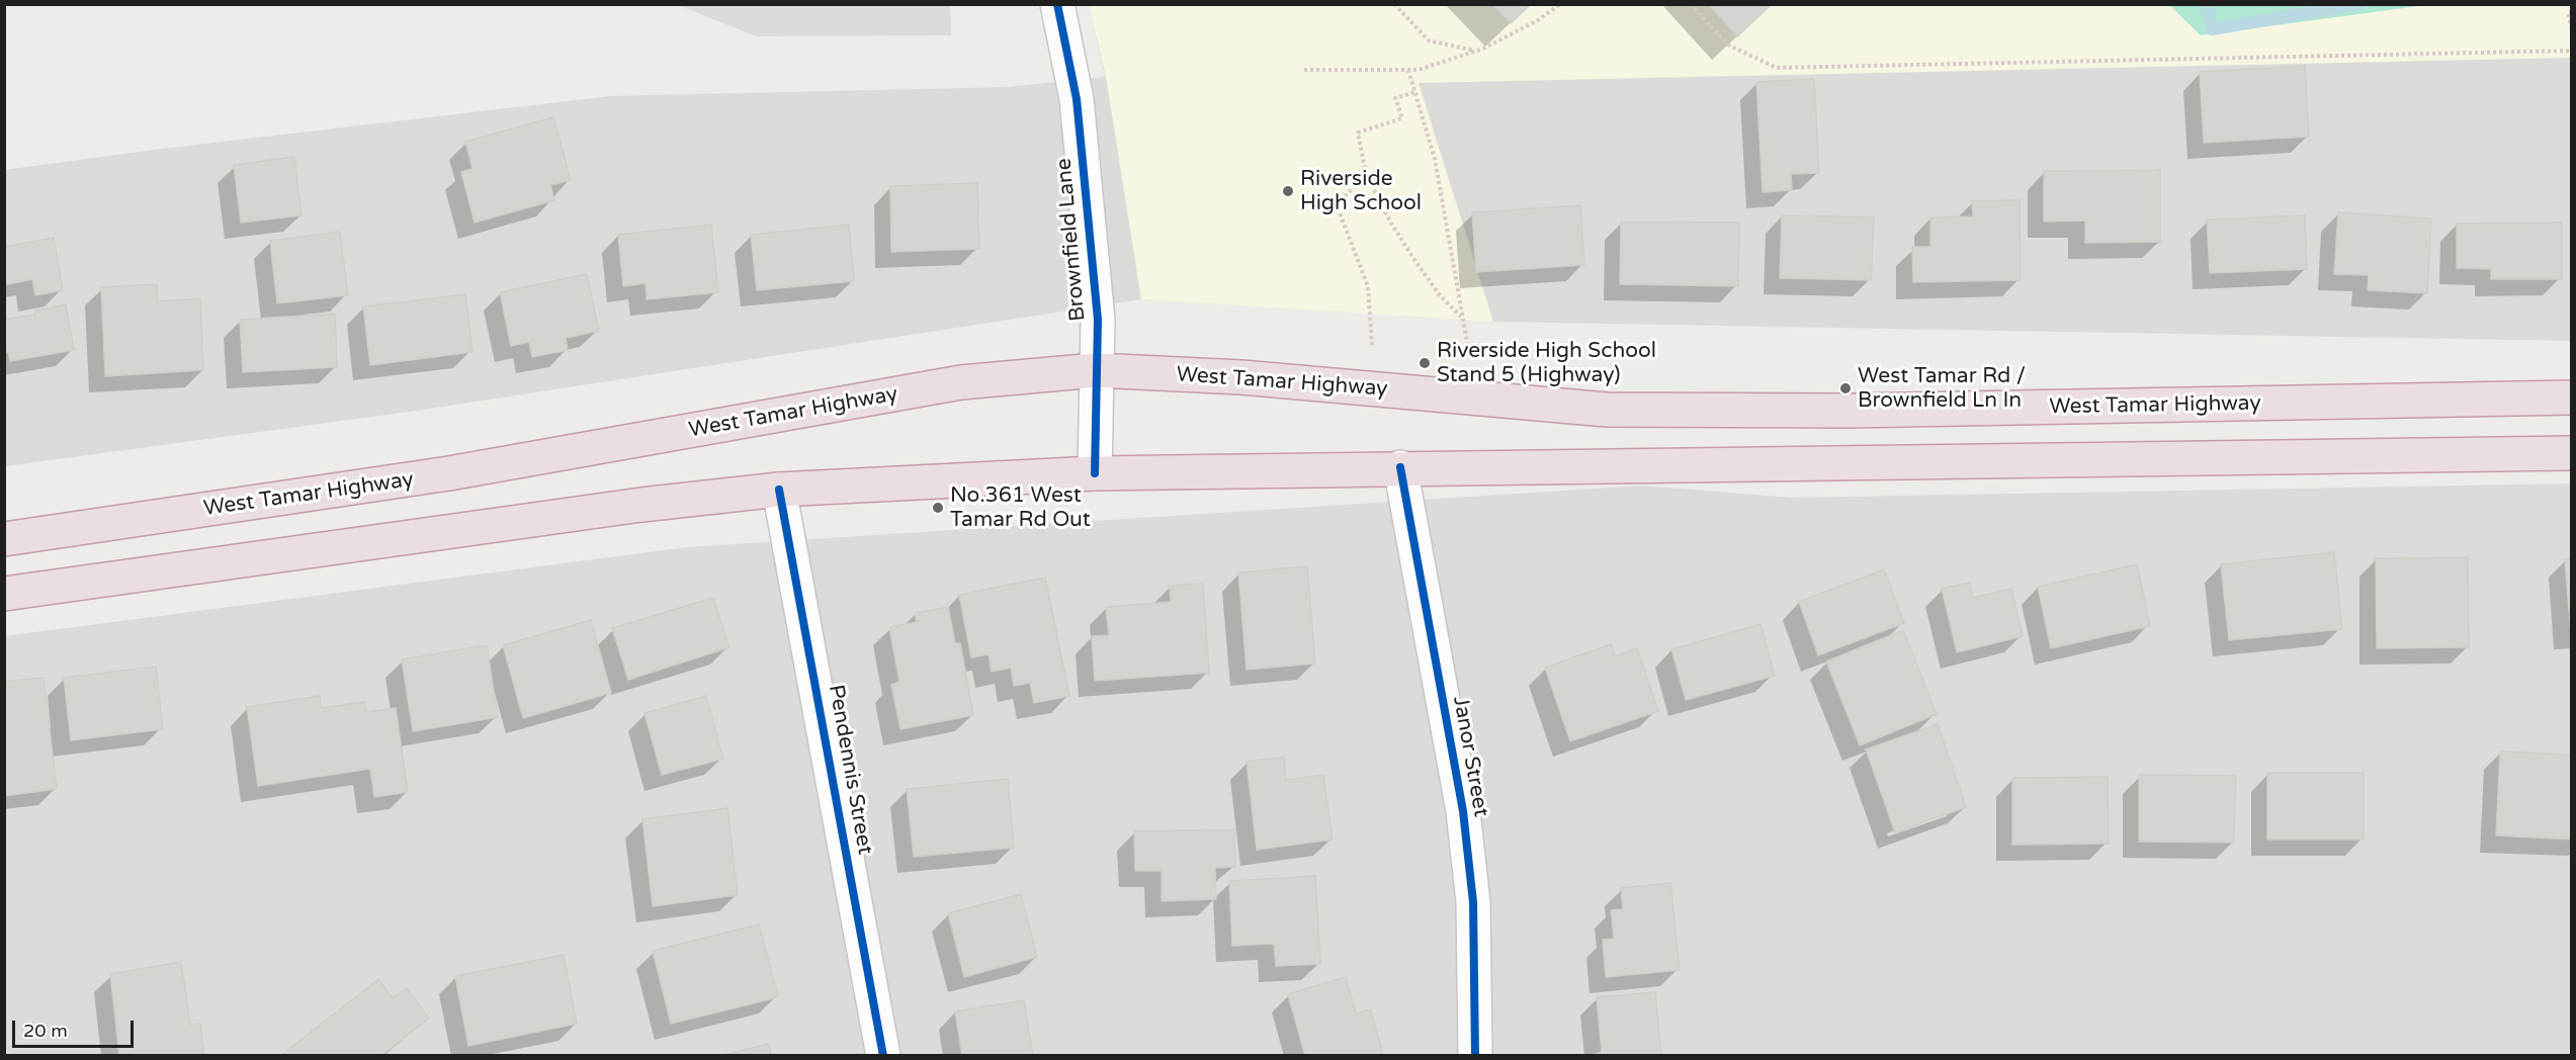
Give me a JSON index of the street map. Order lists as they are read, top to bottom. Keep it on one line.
{"streets":{"highway":["West Tamar Highway"],"street":["Brownfield Lane","Janor Street","Pendennis Street"]},"crossings":[["Brownfield Lane","West Tamar Highway"]],"places":["Riverside High School","Riverside High School Stand 5 (Highway)","West Tamar Rd / Brownfield Ln In","No.361 West Tamar Rd Out"],"scale_bar":"20 m"}
